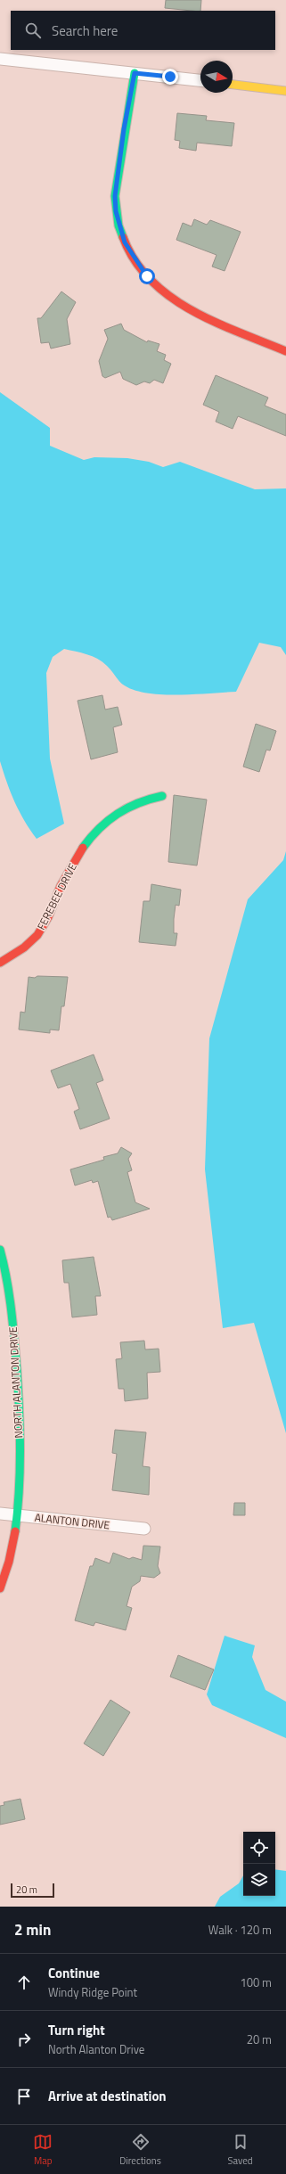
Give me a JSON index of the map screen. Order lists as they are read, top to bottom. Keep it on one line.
{"streets":{"street":["FEREBEE DRIVE","NORTH ALANTON DRIVE","ALANTON DRIVE"]},"crossings":[["NORTH ALANTON DRIVE","ALANTON DRIVE"]],"scale_bar":"20 m","north":"right","page":{"search":"Search here","scale":"20 m","heading":["2 min","Walk · 120 m"],"list":[["Continue","Windy Ridge Point","100 m"],["Turn right","North Alanton Drive","20 m"],"Arrive at destination"],"nav":["Map","Directions","Saved"]}}
